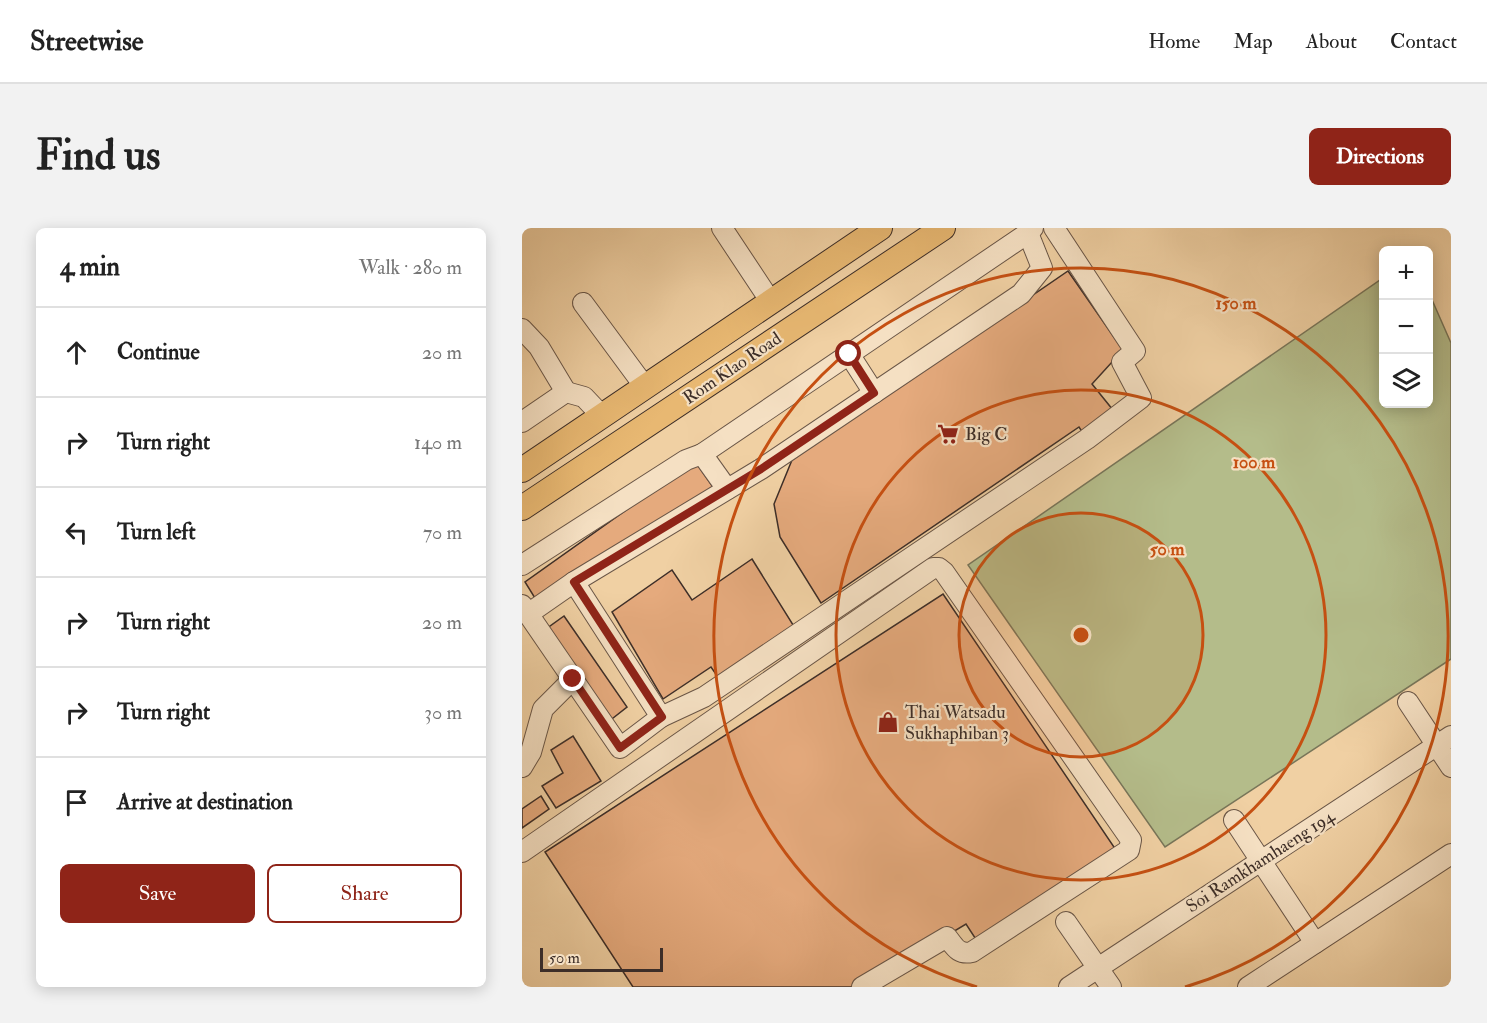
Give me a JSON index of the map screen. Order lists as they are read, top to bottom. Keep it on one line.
{"streets":{"main road":["Rom Klao Road"],"street":["Soi Ramkhamhaeng 194"]},"places":{"supermarket":["Big C"],"shop":["Thai Watsadu Sukhaphiban 3"]},"scale_bar":"50 m","page":{"header":"Streetwise","nav":["Home","Map","About","Contact"],"buttons":["Directions",["Save","Share"]],"title":"Find us","heading":["4 min","Walk · 280 m"],"map_buttons":["+","−"],"list":[["Continue","20 m"],["Turn right","140 m"],["Turn left","70 m"],["Turn right","20 m"],["Turn right","30 m"],"Arrive at destination"],"scale":"50 m"},"rings":["150 m","100 m","50 m"]}
